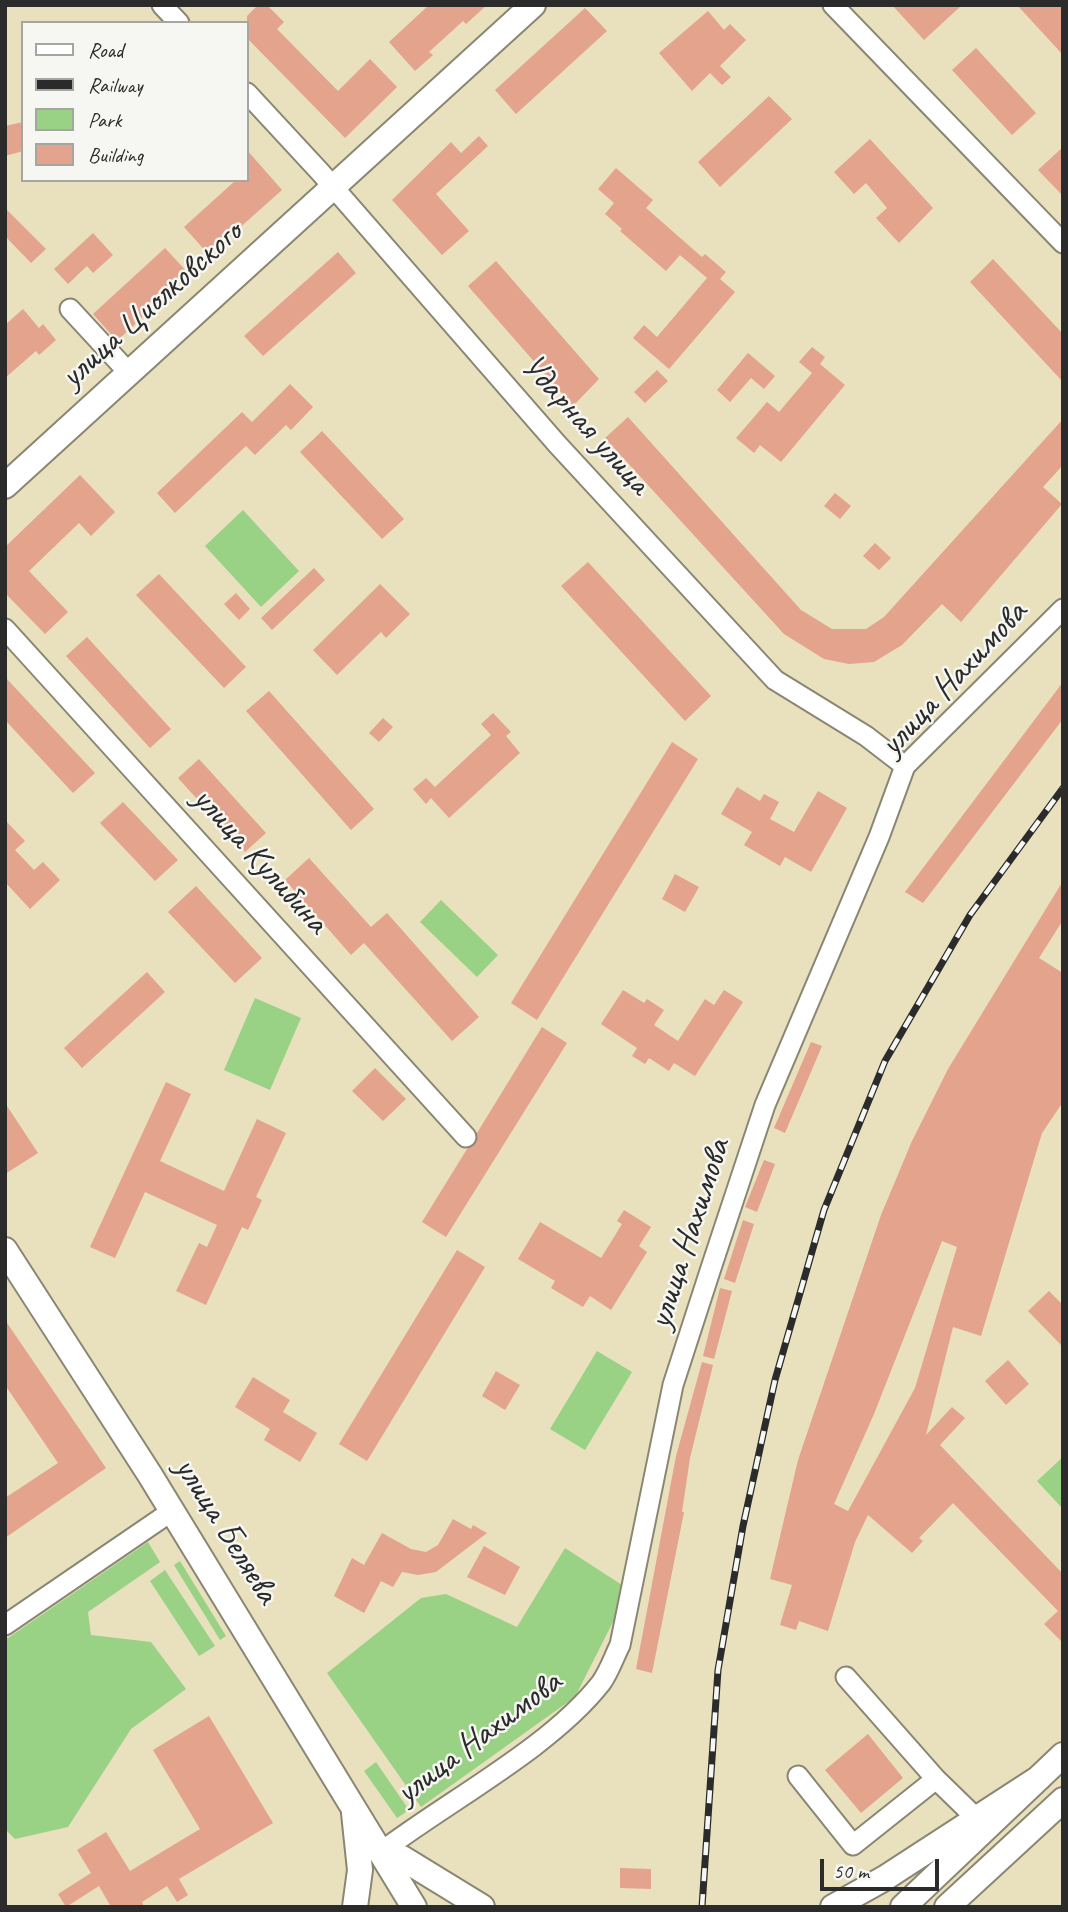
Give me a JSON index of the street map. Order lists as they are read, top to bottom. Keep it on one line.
{"streets":{"main road":["улица Циолковского","улица Беляева"],"street":["Ударная улица","улица Нахимова","улица Кулибина"]},"crossings":[["улица Циолковского","Ударная улица"],["Ударная улица","улица Нахимова"],["улица Нахимова","улица Беляева"]],"legend":["Road","Railway","Park","Building"],"scale_bar":"50 m"}
